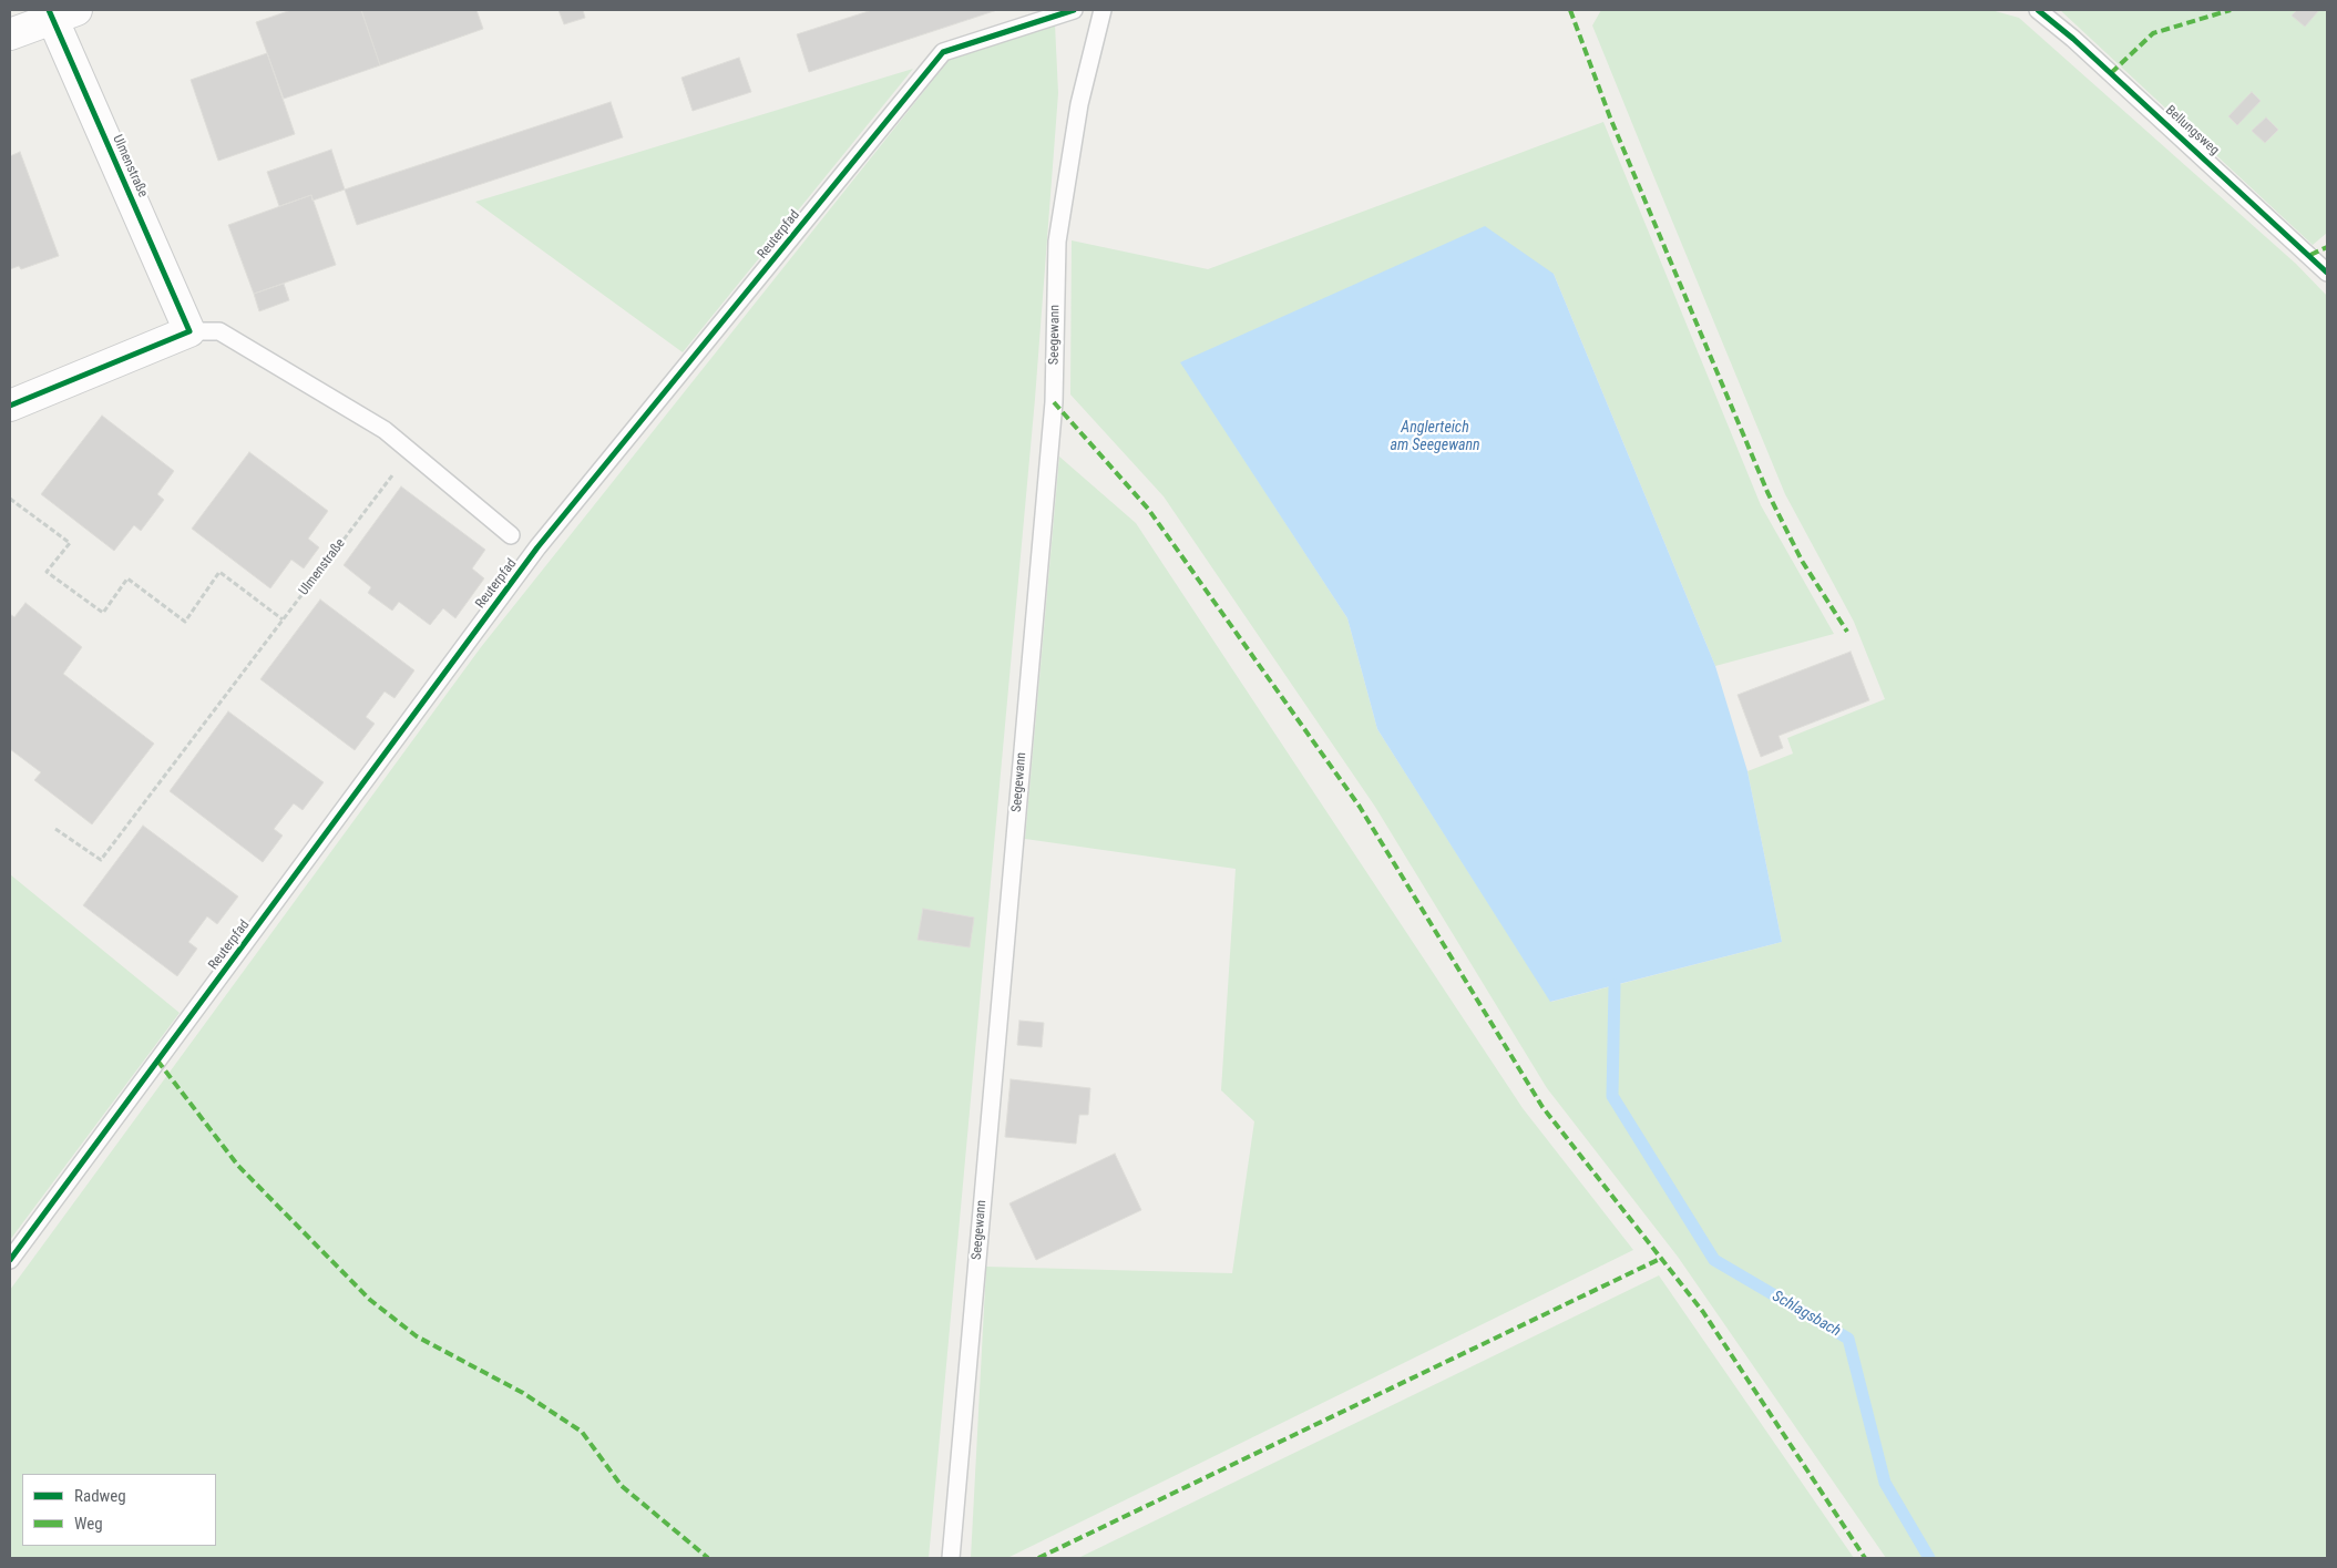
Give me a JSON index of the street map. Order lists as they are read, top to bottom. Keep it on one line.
{"streets":{"street":["Ulmenstraße"],"lane":["Bellungsweg","Reuterpfad","Seegewann"]},"water":["Anglerteich am Seegewann","Schlagsbach"],"legend":["Radweg","Weg"]}
